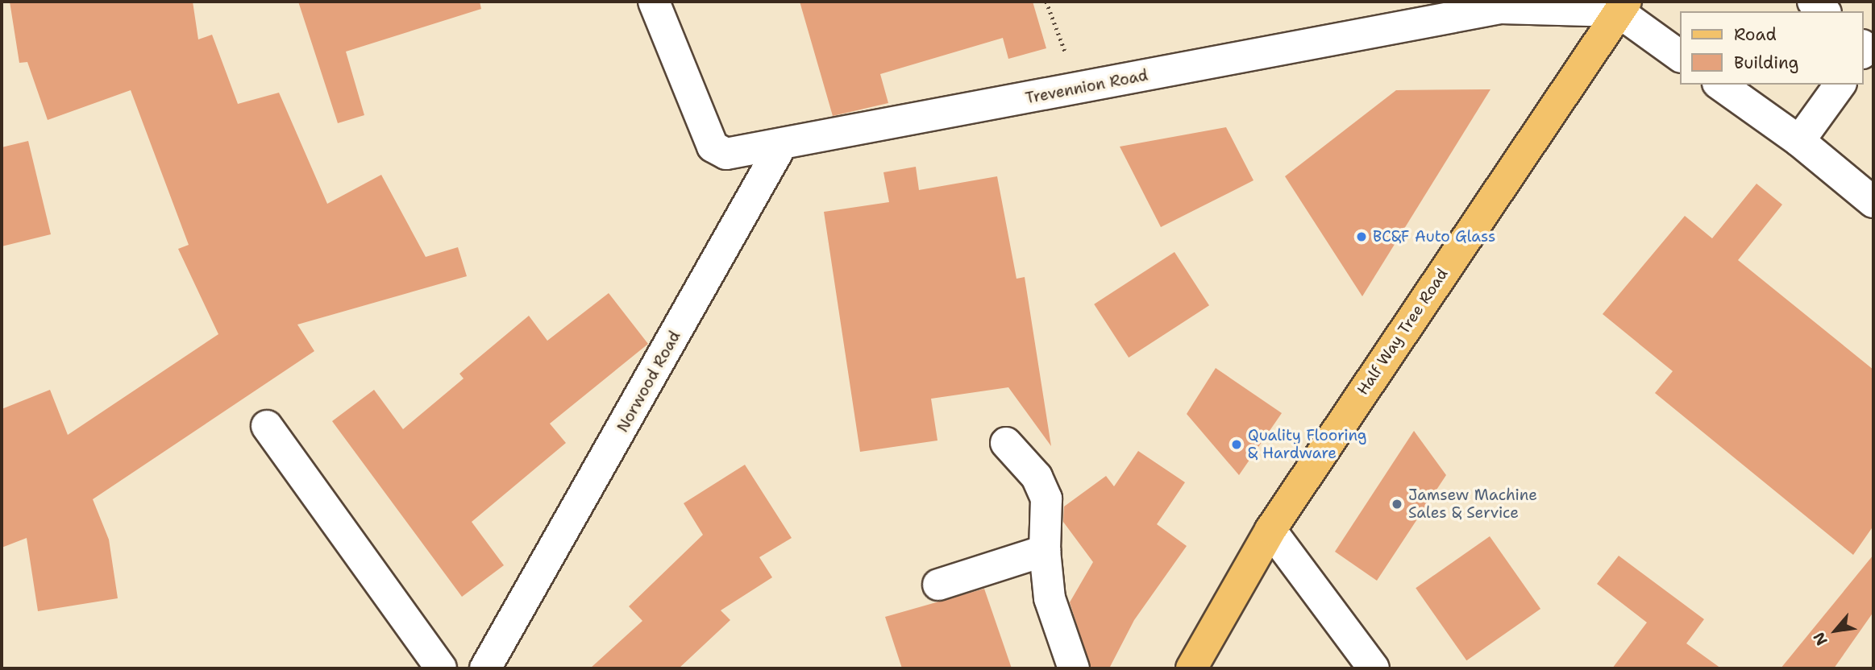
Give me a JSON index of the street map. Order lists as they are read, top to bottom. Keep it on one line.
{"streets":{"main road":["Half Way Tree Road"],"street":["Trevennion Road","Norwood Road"]},"crossings":[["Trevennion Road","Half Way Tree Road"],["Trevennion Road","Norwood Road"]],"places":["BC&F Auto Glass","Quality Flooring & Hardware","Jamsew Machine Sales & Service"],"legend":["Road","Building"],"north":"bottom left"}
